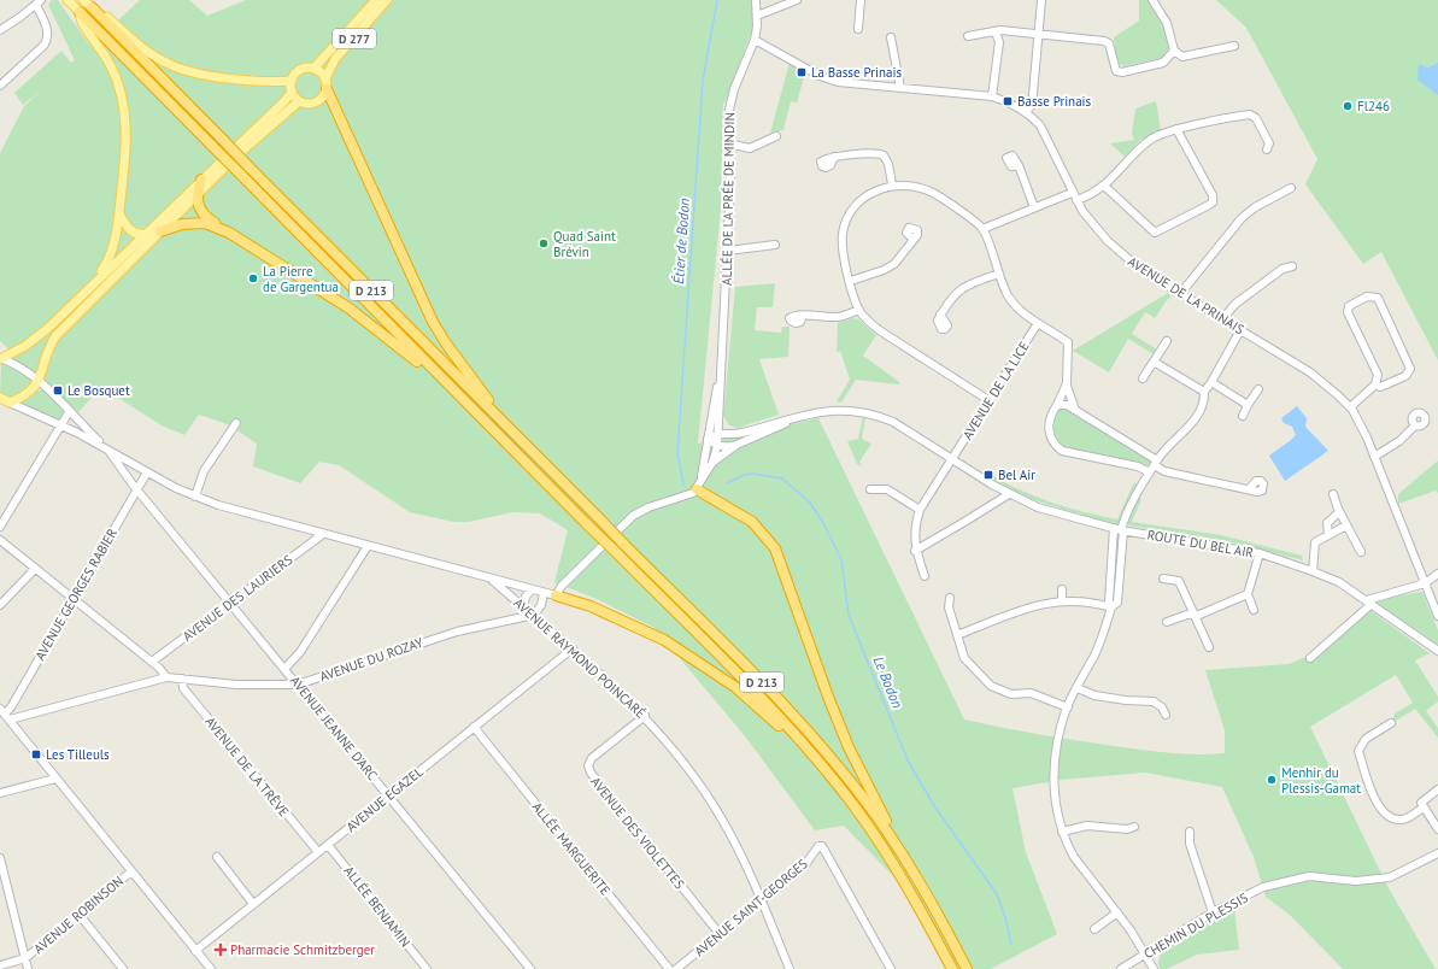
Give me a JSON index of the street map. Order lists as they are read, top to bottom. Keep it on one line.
{"streets":{"highway":["D 213"],"main road":["D 277","AVENUE RAYMOND POINCARÉ"],"street":["ALLÉE DE LA PRÉE DE MINDIN","AVENUE DE LA PRINAIS","AVENUE DE LA LICE","ROUTE DU BEL AIR","AVENUE GEORGES RABIER","AVENUE DES LAURIERS","AVENUE DU ROZAY","AVENUE JEANNE D'ARC","AVENUE DE LA TRÊVE","AVENUE EGAZEL","AVENUE DES VIOLETTES","ALLÉE MARGUERITE","ALLÉE BENJAMIN","AVENUE SAINT-GEORGES","AVENUE ROBINSON","CHEMIN DU PLESSIS"]},"crossings":[["ALLÉE DE LA PRÉE DE MINDIN","AVENUE DE LA PRINAIS"],["AVENUE DE LA LICE","ROUTE DU BEL AIR"],["AVENUE GEORGES RABIER","AVENUE RAYMOND POINCARÉ"],["AVENUE GEORGES RABIER","AVENUE DU ROZAY"],["AVENUE GEORGES RABIER","AVENUE JEANNE D'ARC"],["AVENUE DES LAURIERS","AVENUE RAYMOND POINCARÉ"],["AVENUE DES LAURIERS","AVENUE JEANNE D'ARC"],["AVENUE RAYMOND POINCARÉ","AVENUE DU ROZAY"],["AVENUE RAYMOND POINCARÉ","AVENUE JEANNE D'ARC"],["AVENUE RAYMOND POINCARÉ","AVENUE EGAZEL"],["AVENUE RAYMOND POINCARÉ","AVENUE DES VIOLETTES"],["AVENUE RAYMOND POINCARÉ","AVENUE SAINT-GEORGES"],["AVENUE DU ROZAY","AVENUE JEANNE D'ARC"],["AVENUE DU ROZAY","AVENUE DE LA TRÊVE"],["AVENUE JEANNE D'ARC","AVENUE EGAZEL"],["AVENUE DE LA TRÊVE","AVENUE EGAZEL"],["AVENUE EGAZEL","ALLÉE MARGUERITE"],["AVENUE EGAZEL","ALLÉE BENJAMIN"],["AVENUE DES VIOLETTES","AVENUE SAINT-GEORGES"]],"water":["Étier de Bodon","Le Bodon"],"places":{"transit":["La Basse Prinais","Basse Prinais","Le Bosquet","Bel Air","Les Tilleuls"],"other":["Fl246","Quad Saint Brévin","La Pierre de Gargentua","Menhir du Plessis-Gamat"],"health":["Pharmacie Schmitzberger"]}}
